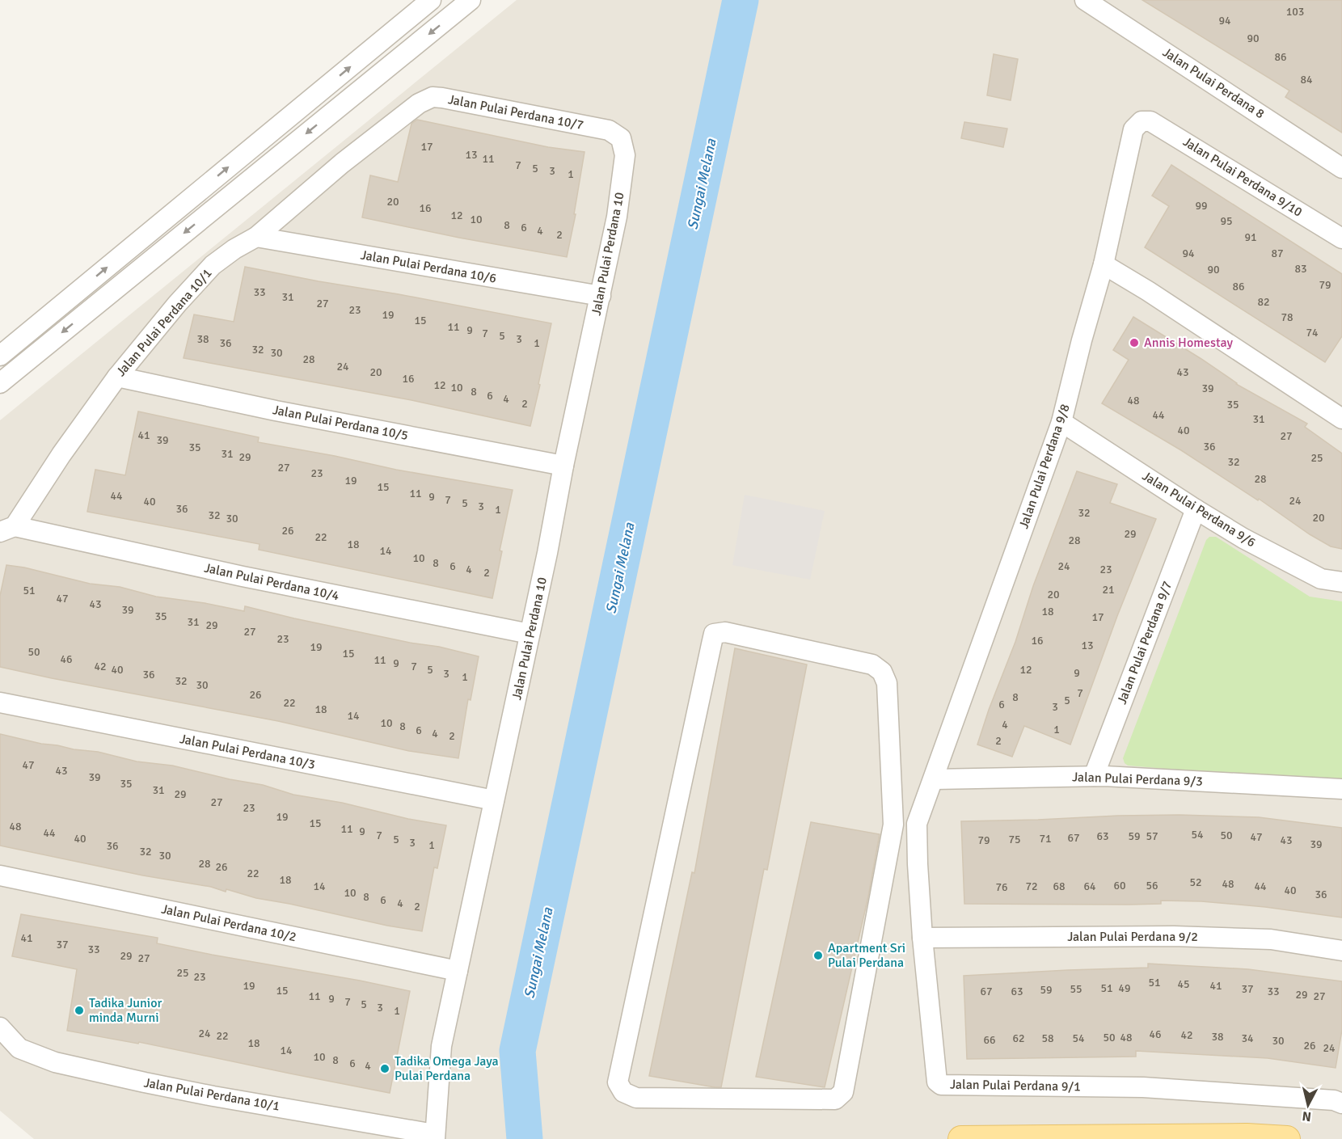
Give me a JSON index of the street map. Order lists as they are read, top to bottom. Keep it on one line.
{"streets":{"street":["Jalan Pulai Perdana 8","Jalan Pulai Perdana 10/7","Jalan Pulai Perdana 9/10","Jalan Pulai Perdana 10","Jalan Pulai Perdana 10/6","Jalan Pulai Perdana 10/1","Jalan Pulai Perdana 10/5","Jalan Pulai Perdana 9/8","Jalan Pulai Perdana 9/6","Jalan Pulai Perdana 10/4","Jalan Pulai Perdana 9/7","Jalan Pulai Perdana 10/3","Jalan Pulai Perdana 9/3","Jalan Pulai Perdana 10/2","Jalan Pulai Perdana 9/2","Jalan Pulai Perdana 9/1"]},"crossings":[["Jalan Pulai Perdana 10/7","Jalan Pulai Perdana 10"],["Jalan Pulai Perdana 10/7","Jalan Pulai Perdana 10/1"],["Jalan Pulai Perdana 9/10","Jalan Pulai Perdana 9/8"],["Jalan Pulai Perdana 10","Jalan Pulai Perdana 10/6"],["Jalan Pulai Perdana 10","Jalan Pulai Perdana 10/1"],["Jalan Pulai Perdana 10","Jalan Pulai Perdana 10/5"],["Jalan Pulai Perdana 10","Jalan Pulai Perdana 10/4"],["Jalan Pulai Perdana 10","Jalan Pulai Perdana 10/3"],["Jalan Pulai Perdana 10","Jalan Pulai Perdana 10/2"],["Jalan Pulai Perdana 10/6","Jalan Pulai Perdana 10/1"],["Jalan Pulai Perdana 10/1","Jalan Pulai Perdana 10/5"],["Jalan Pulai Perdana 10/1","Jalan Pulai Perdana 10/4"],["Jalan Pulai Perdana 9/8","Jalan Pulai Perdana 9/6"],["Jalan Pulai Perdana 9/8","Jalan Pulai Perdana 9/3"],["Jalan Pulai Perdana 9/8","Jalan Pulai Perdana 9/1"],["Jalan Pulai Perdana 9/6","Jalan Pulai Perdana 9/7"],["Jalan Pulai Perdana 9/7","Jalan Pulai Perdana 9/3"],["Jalan Pulai Perdana 9/3","Jalan Pulai Perdana 9/1"],["Jalan Pulai Perdana 9/2","Jalan Pulai Perdana 9/1"]],"water":["Sungai Melana"],"places":["Annis Homestay","Apartment Sri Pulai Perdana","Tadika Junior minda Murni","Tadika Omega Jaya Pulai Perdana"],"house_numbers":["103","94","90","86","84","17","13","11","7","5","3","1","20","99","16","12","10","95","8","6","4","2","91","94","87","83","90","79","86","33","31","82","27","23","19","78","15","11","9","74","7","5","38","3","36","1","32","30","28","24","20","43","16","12","10","39","8","6","4","48","2","35","44","31","40","41","27","39","36","35","31","29","25","32","27","23","28","19","15","11","44","9","7","24","40","5","3","36","1","32","32","20","30","26","29","22","28","18","14","10","8","6","24","4","23","2","21","51","20","47","43","39","18","35","17","31","29","27","23","16","13","19","50","15","46","11","9","42","7","40","5","12","9","3","36","1","32","30","7","26","8","5","22","6","3","18","14","10","4","8","1","6","4","2","2","47","43","39","35","31","29","27","23","19","15","48","11","9","44","54","7","50","63","59","57","47","67","40","71","5","75","79","43","3","39","1","36","32","30","28","26","22","18","52","48","60","56","14","72","68","64","44","76","40","10","36","8","6","4","2","41","37","33","29","27","25","23","51","45","19","41","51","49","55","37","59","15","67","63","33","29","11","27","9","7","5","3","1","24","46","42","22","38","50","48","62","58","54","34","66","30","18","26","24","14","10","8","6","4"],"north":"bottom"}
